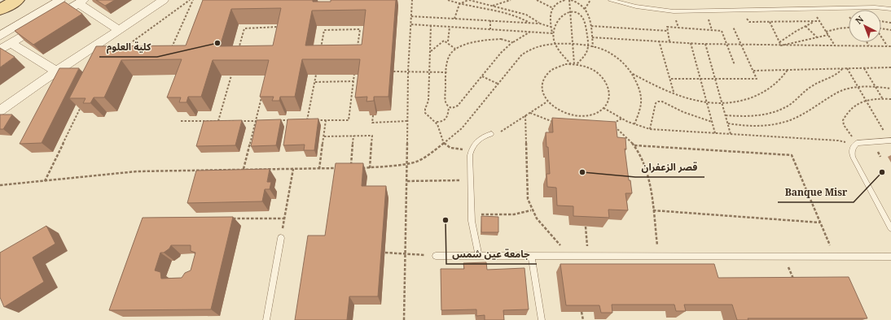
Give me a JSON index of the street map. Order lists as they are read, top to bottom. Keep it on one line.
{"places":["كلية العلوم","قصر الزعفران","Banque Misr","جامعة عين شمس"],"north":"top left"}
